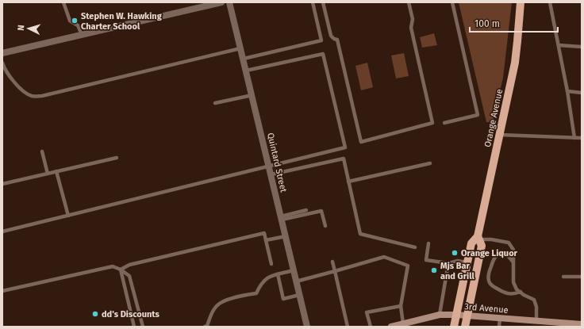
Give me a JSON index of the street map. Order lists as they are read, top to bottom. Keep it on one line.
{"streets":{"main road":["Orange Avenue","3rd Avenue"],"street":["Quintard Street"]},"crossings":[["Orange Avenue","3rd Avenue"]],"places":["Stephen W. Hawking Charter School","Orange Liquor","Mjs Bar and Grill","dd's Discounts"],"scale_bar":"100 m","north":"left"}
